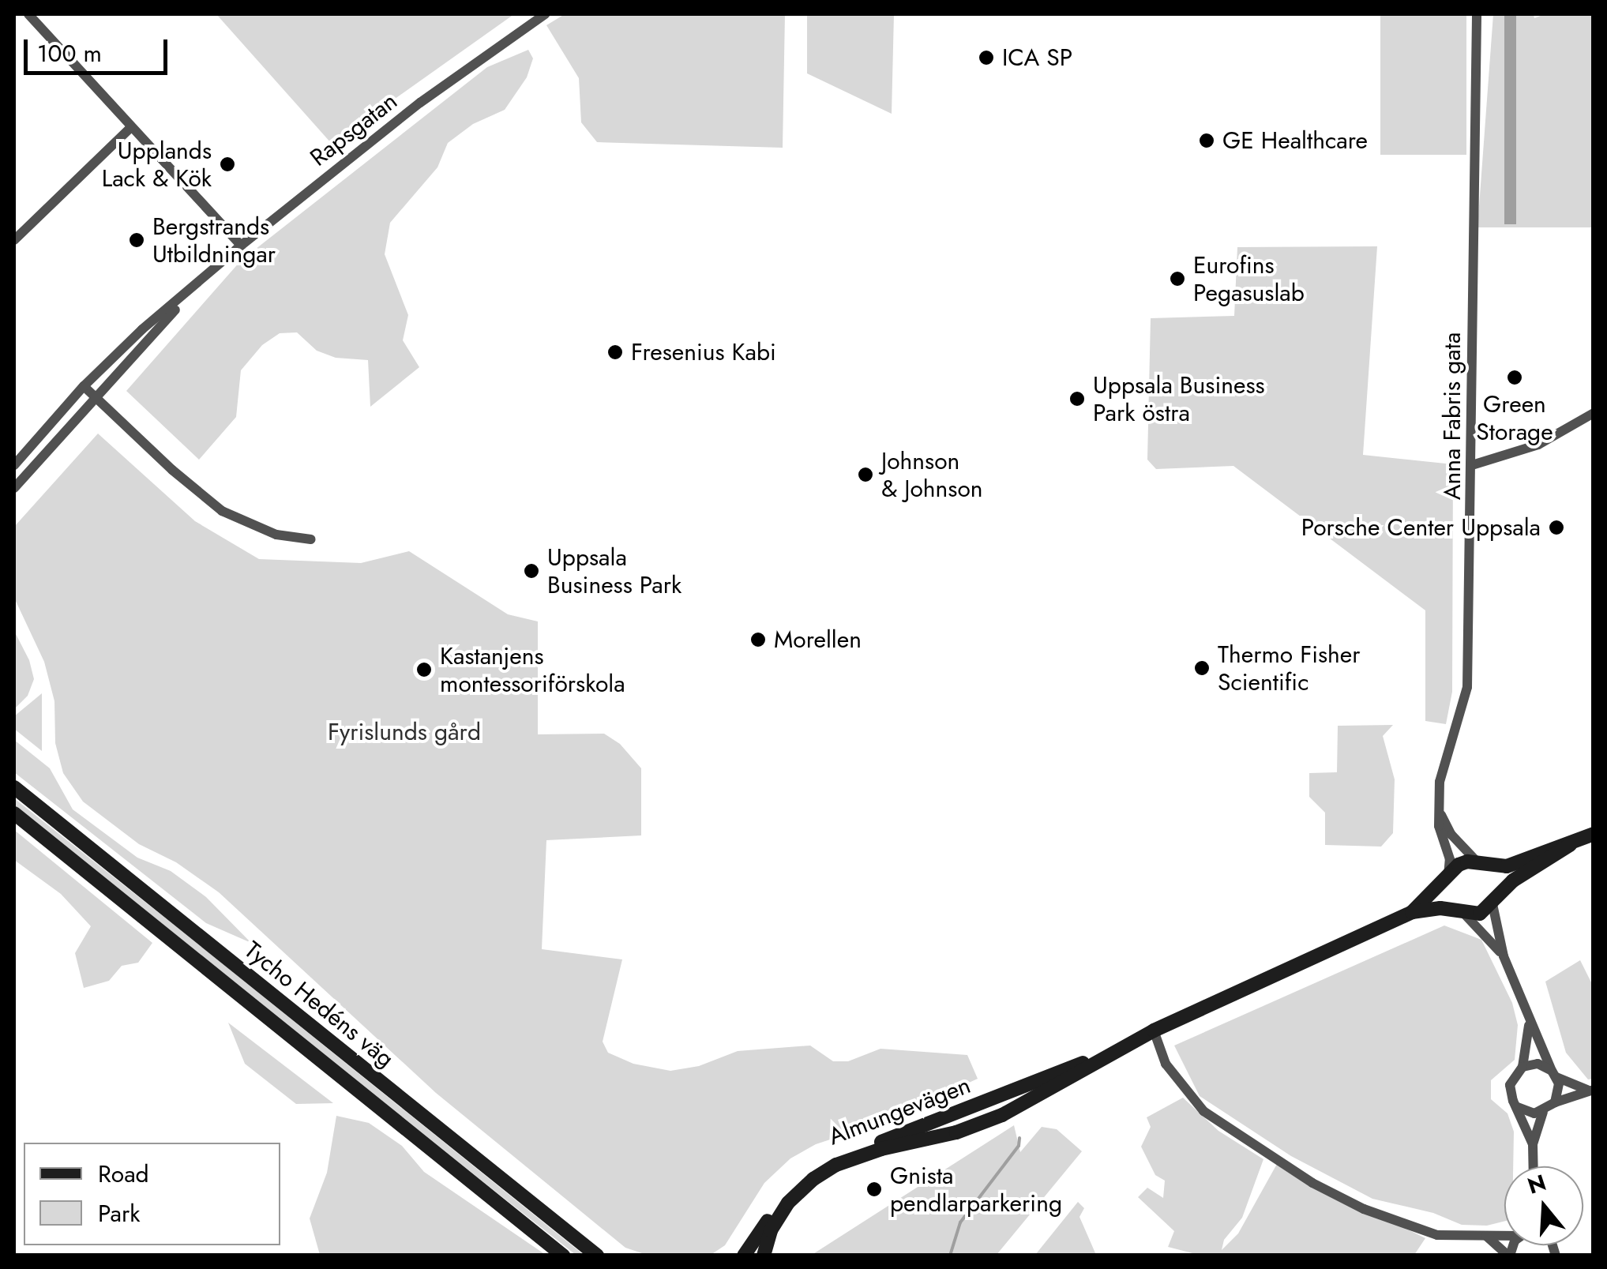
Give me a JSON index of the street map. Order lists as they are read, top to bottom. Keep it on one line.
{"streets":{"main road":["Tycho Hedéns väg","Almungevägen"],"street":["Rapsgatan","Anna Fabris gata"]},"crossings":[["Anna Fabris gata","Almungevägen"]],"parks":["Fyrislunds gård"],"places":["ICA SP","GE Healthcare","Upplands Lack & Kök","Bergstrands Utbildningar","Eurofins Pegasuslab","Fresenius Kabi","Green Storage","Uppsala Business Park östra","Johnson & Johnson","Porsche Center Uppsala","Uppsala Business Park","Morellen","Thermo Fisher Scientific","Kastanjens montessoriförskola","Gnista pendlarparkering"],"legend":["Road","Park"],"scale_bar":"100 m","north":"top"}
